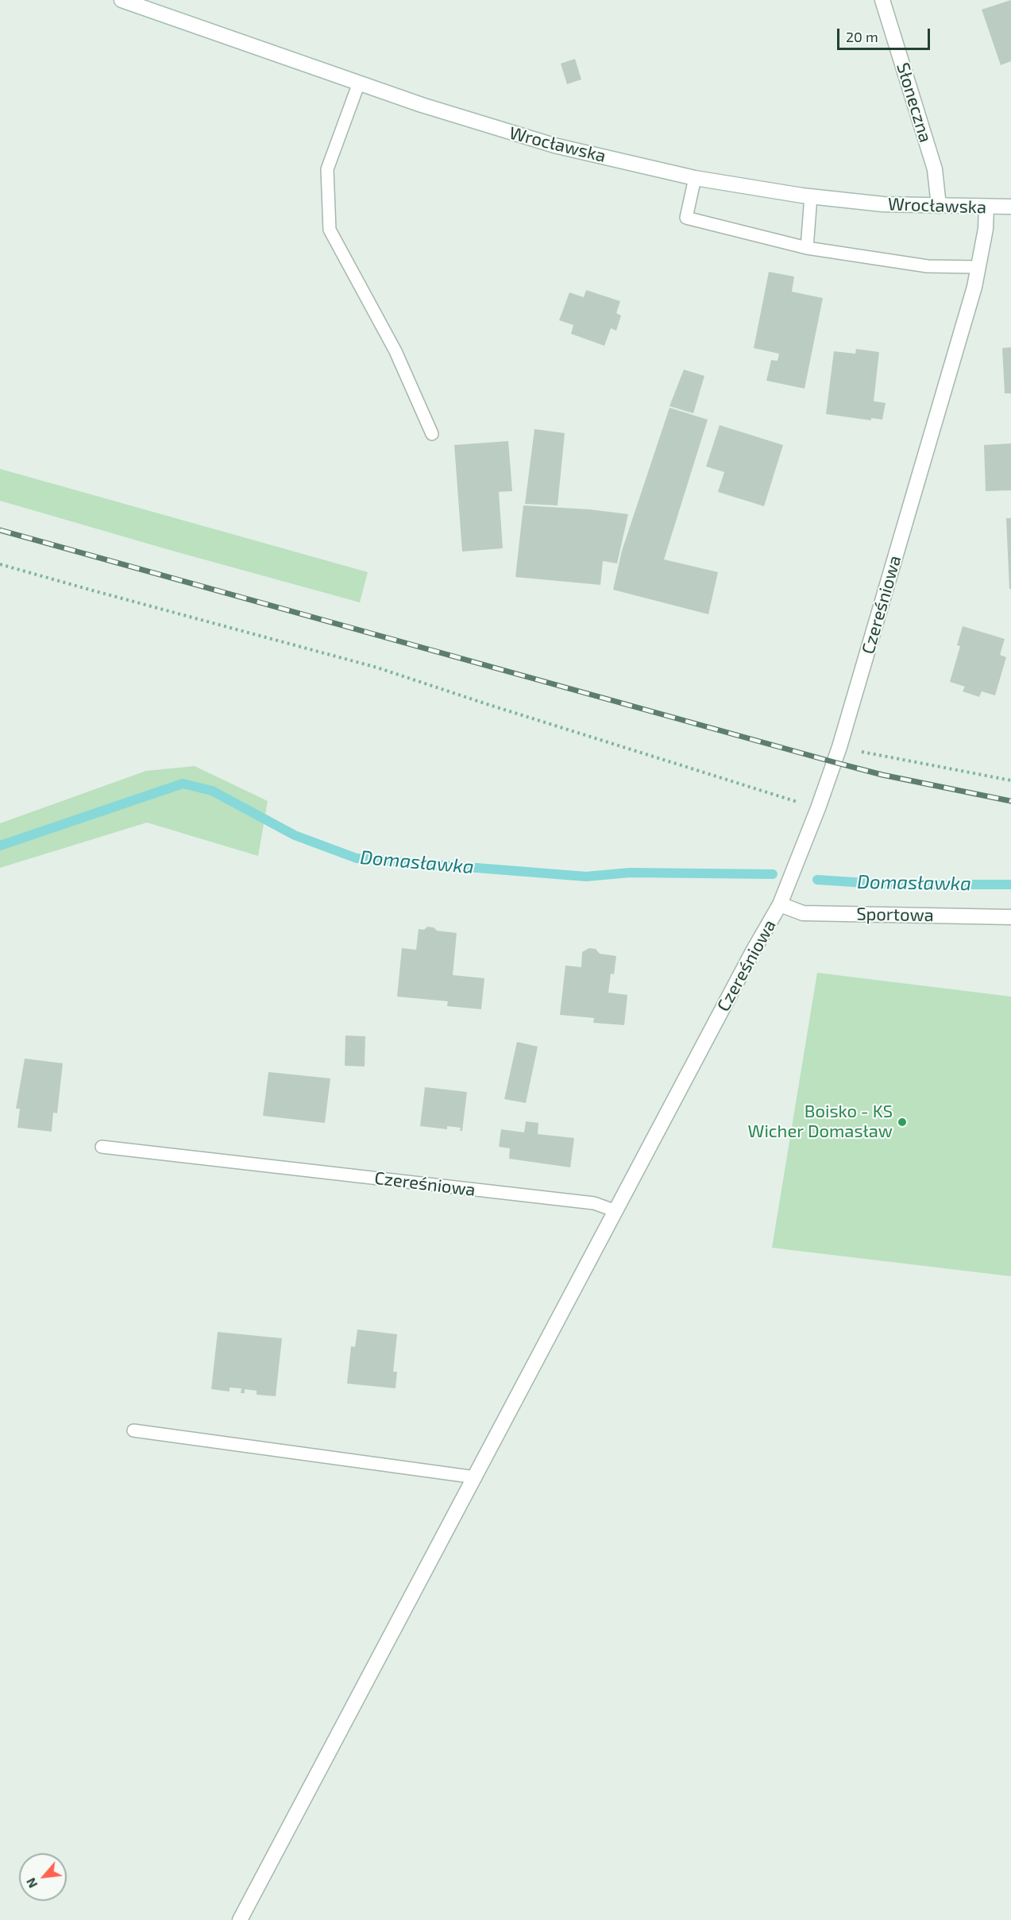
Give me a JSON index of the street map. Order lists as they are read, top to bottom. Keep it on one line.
{"streets":{"street":["Słoneczna","Wrocławska","Czereśniowa","Sportowa"]},"crossings":[["Słoneczna","Wrocławska"],["Wrocławska","Czereśniowa"],["Czereśniowa","Sportowa"]],"water":["Domasławka"],"places":["Boisko - KS Wicher Domasław"],"scale_bar":"20 m","north":"bottom left"}
